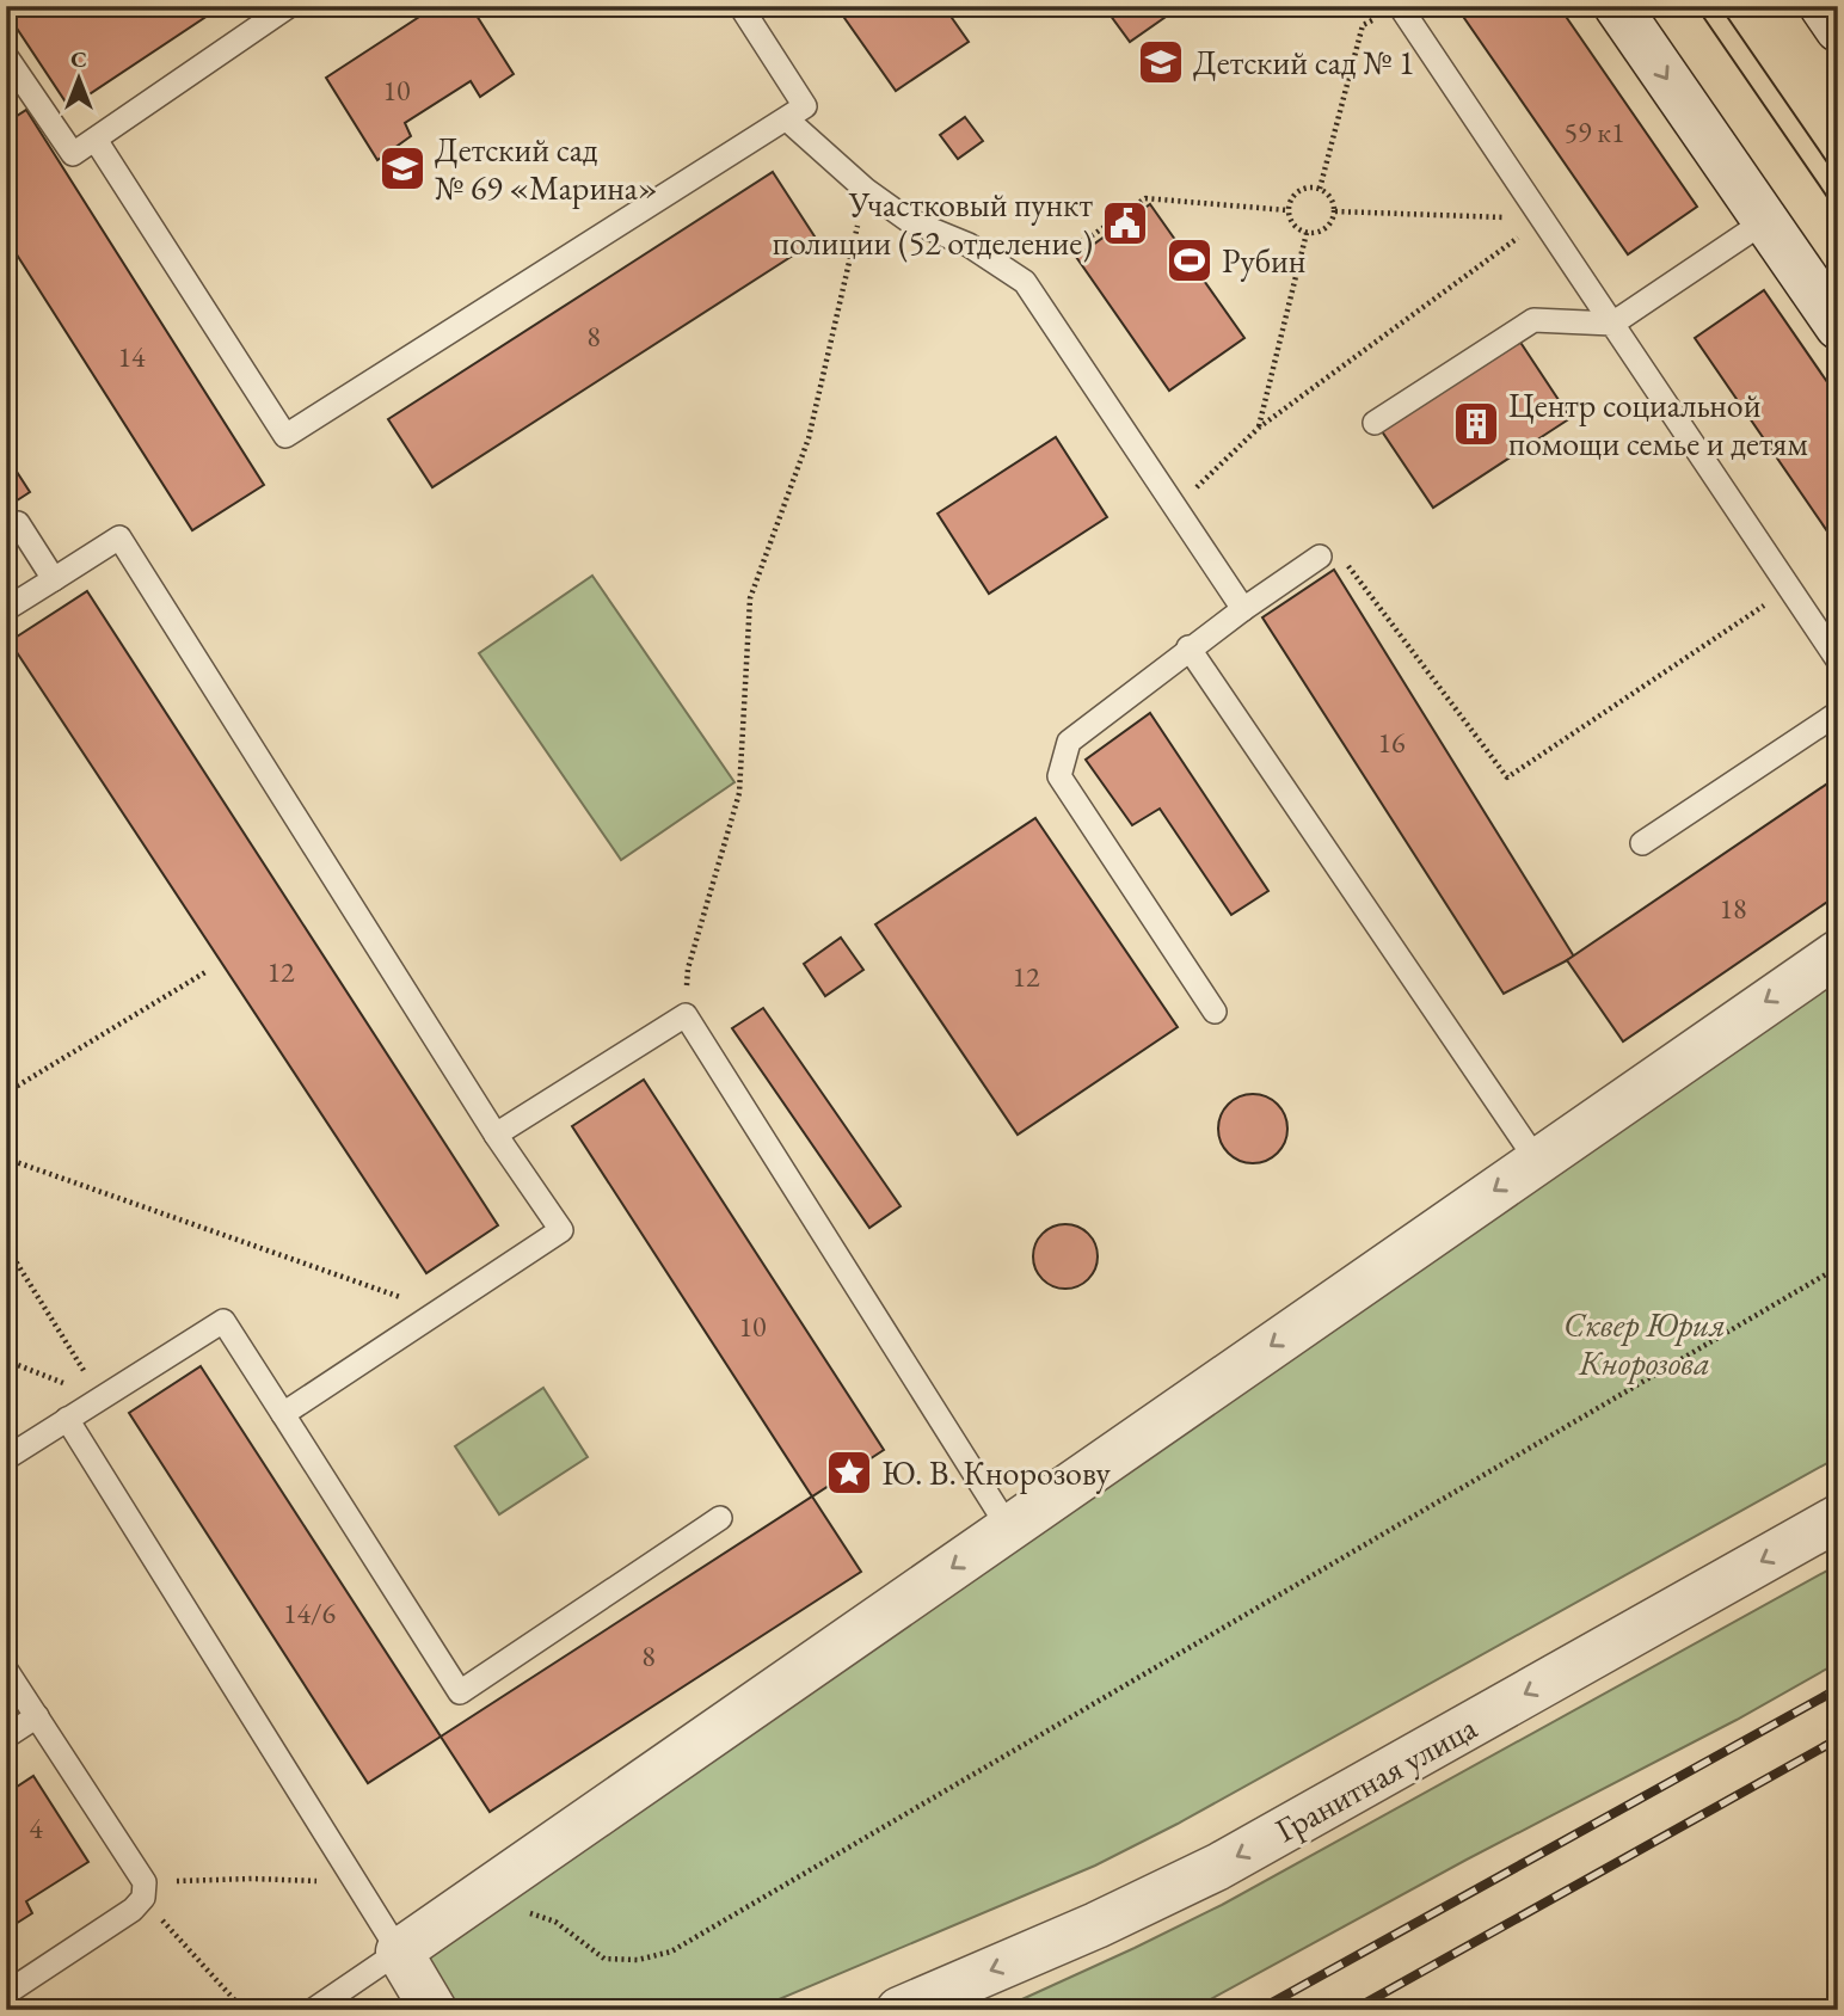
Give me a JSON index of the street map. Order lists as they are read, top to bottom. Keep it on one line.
{"streets":{"street":["Гранитная улица"]},"parks":["Сквер Юрия Кнорозова"],"places":{"school or university":["Детский сад № 1","Детский сад № 69 «Марина»"],"public building":["Участковый пункт полиции (52 отделение)"],"sports":["Рубин"],"building":["Центр социальной помощи семье и детям"],"place":["Ю. В. Кнорозову"]},"house_numbers":["10","59 к1","8","14","16","18","12","12","10","14/6","8","4"],"north":"top"}
